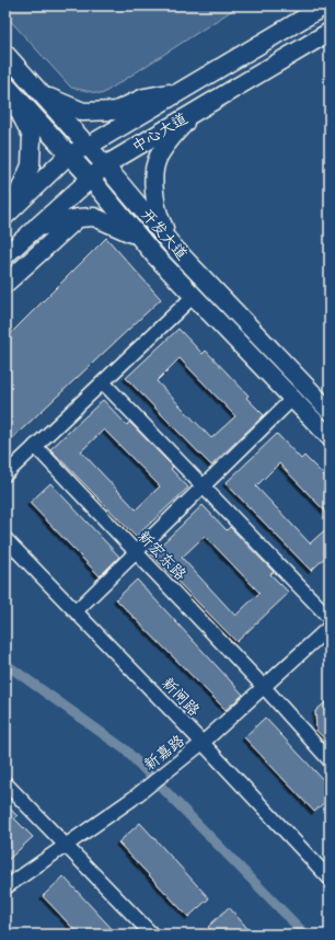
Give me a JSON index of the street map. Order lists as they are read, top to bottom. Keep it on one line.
{"streets":{"main road":["中心大道","开发大道"],"street":["新宏东路","新闸路","新嘉路"]},"crossings":[["中心大道","开发大道"],["新宏东路","新嘉路"],["新闸路","新嘉路"]]}
